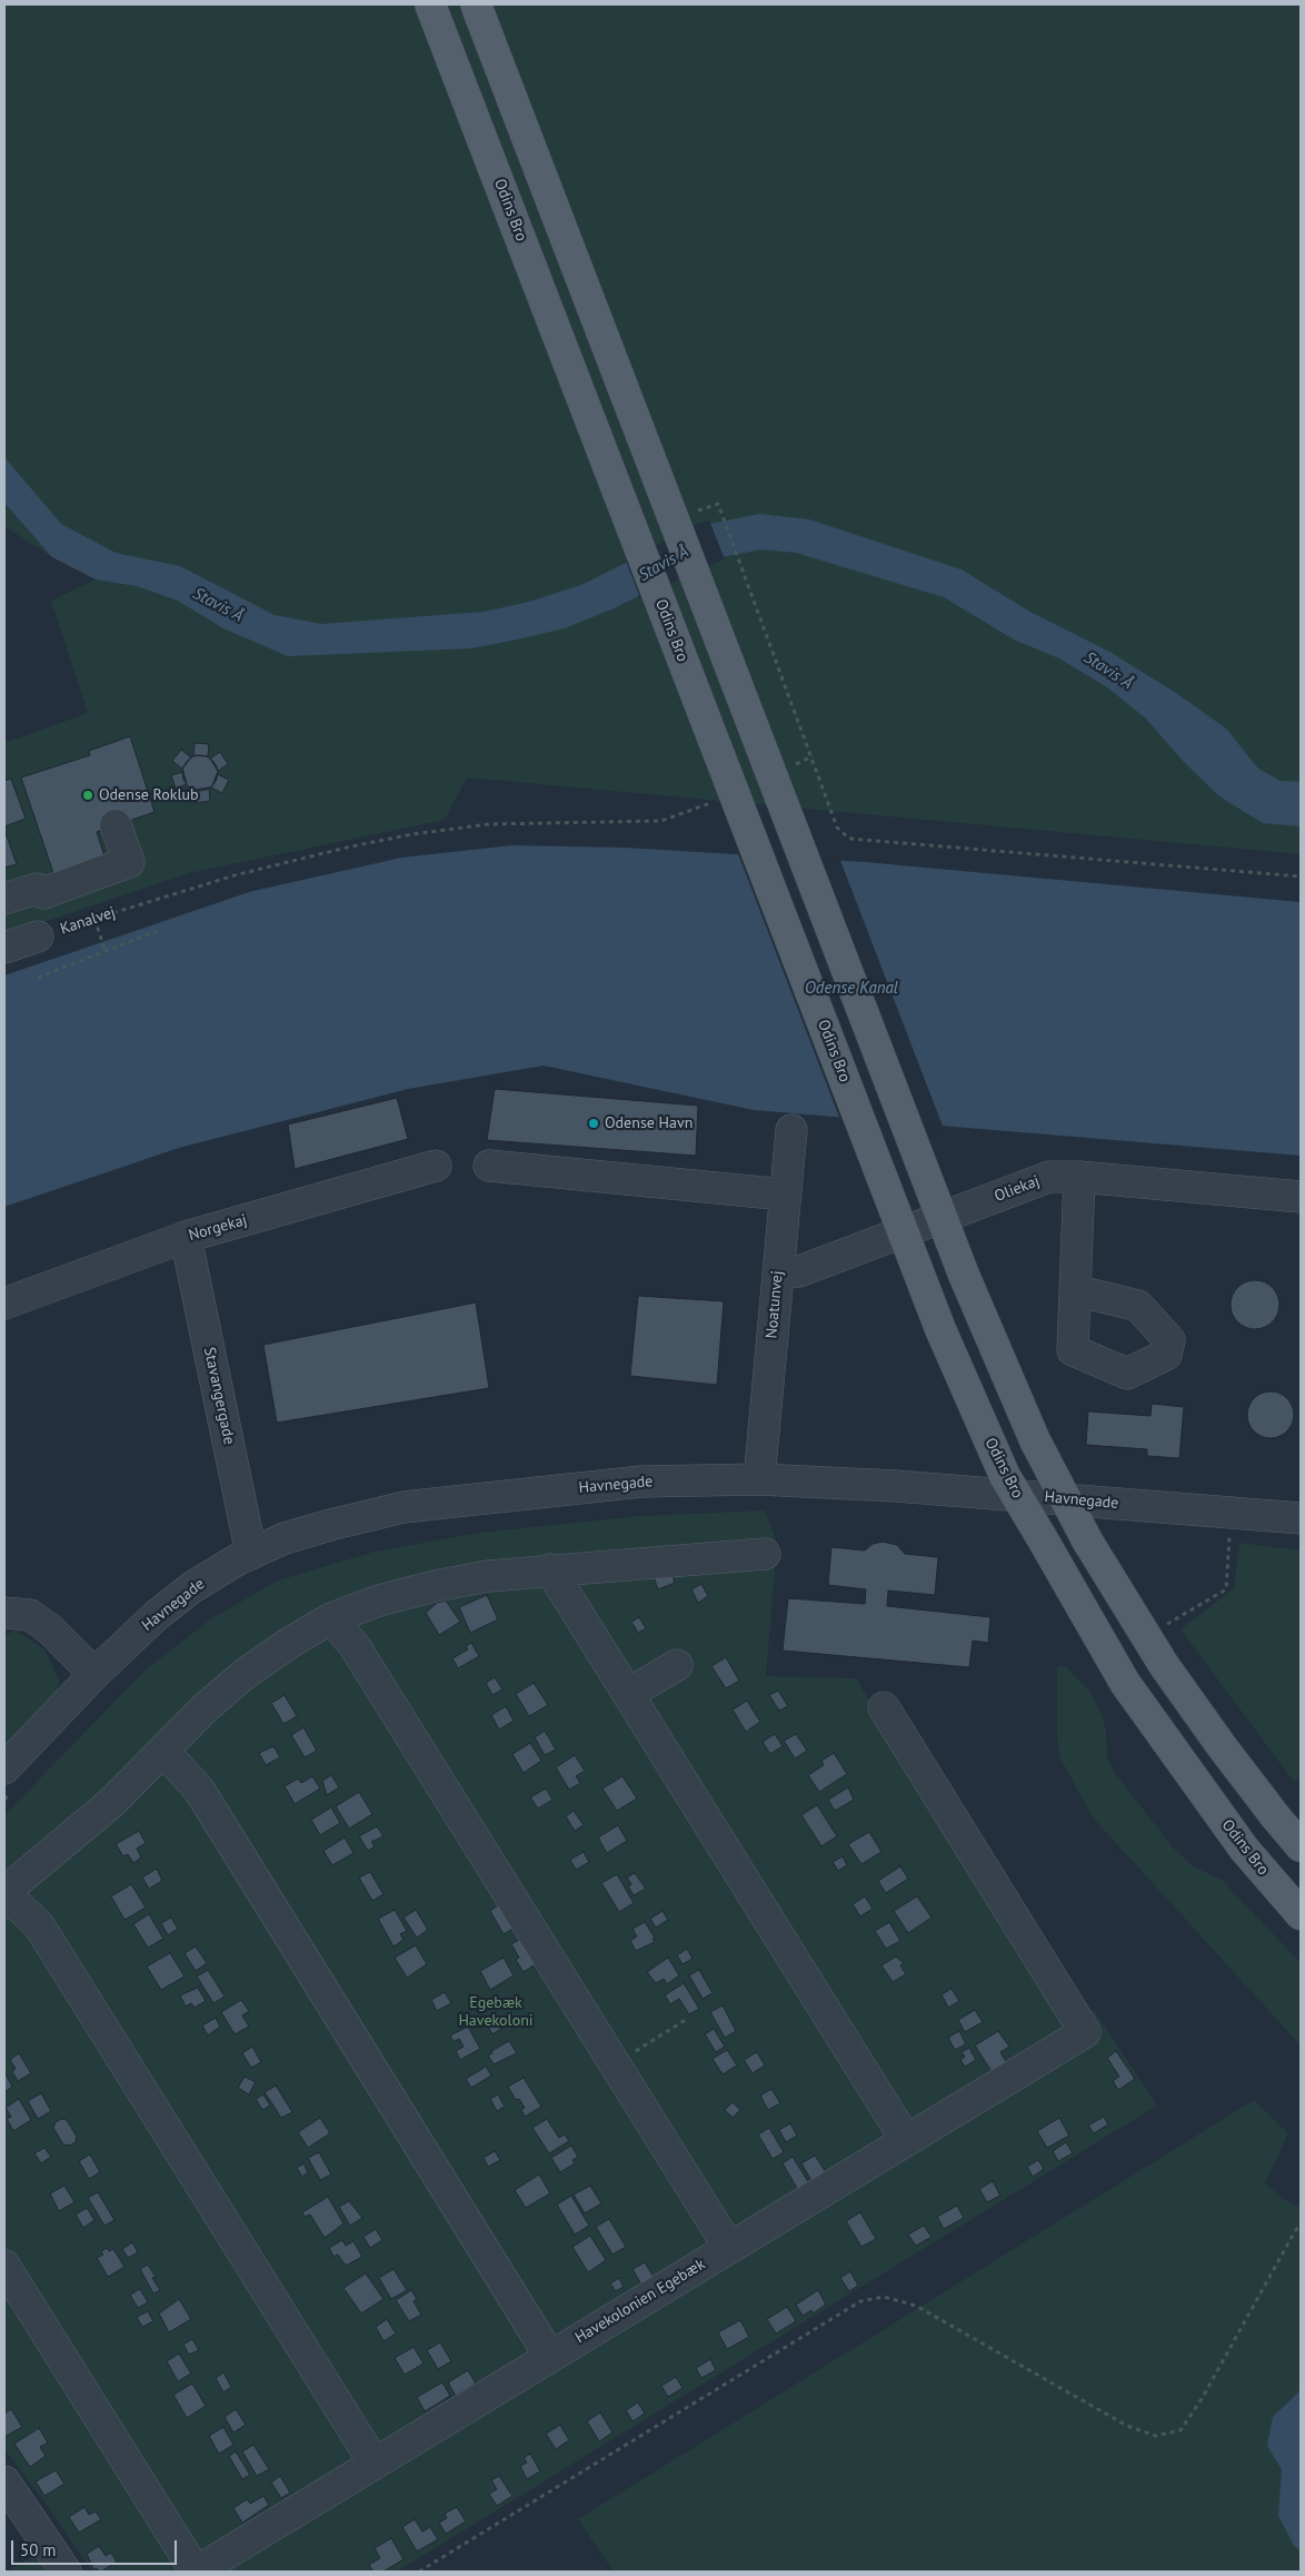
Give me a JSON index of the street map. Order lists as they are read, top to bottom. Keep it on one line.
{"streets":{"main road":["Odins Bro"],"street":["Oliekaj","Norgekaj","Noatunvej","Stavangergade","Havnegade","Havekolonien Egebæk"],"path":["Kanalvej"]},"crossings":[["Oliekaj","Noatunvej"],["Norgekaj","Stavangergade"],["Noatunvej","Havnegade"],["Stavangergade","Havnegade"]],"water":["Stavis Å","Odense Kanal"],"parks":["Egebæk Havekoloni"],"places":["Odense Roklub","Odense Havn"],"scale_bar":"50 m"}
